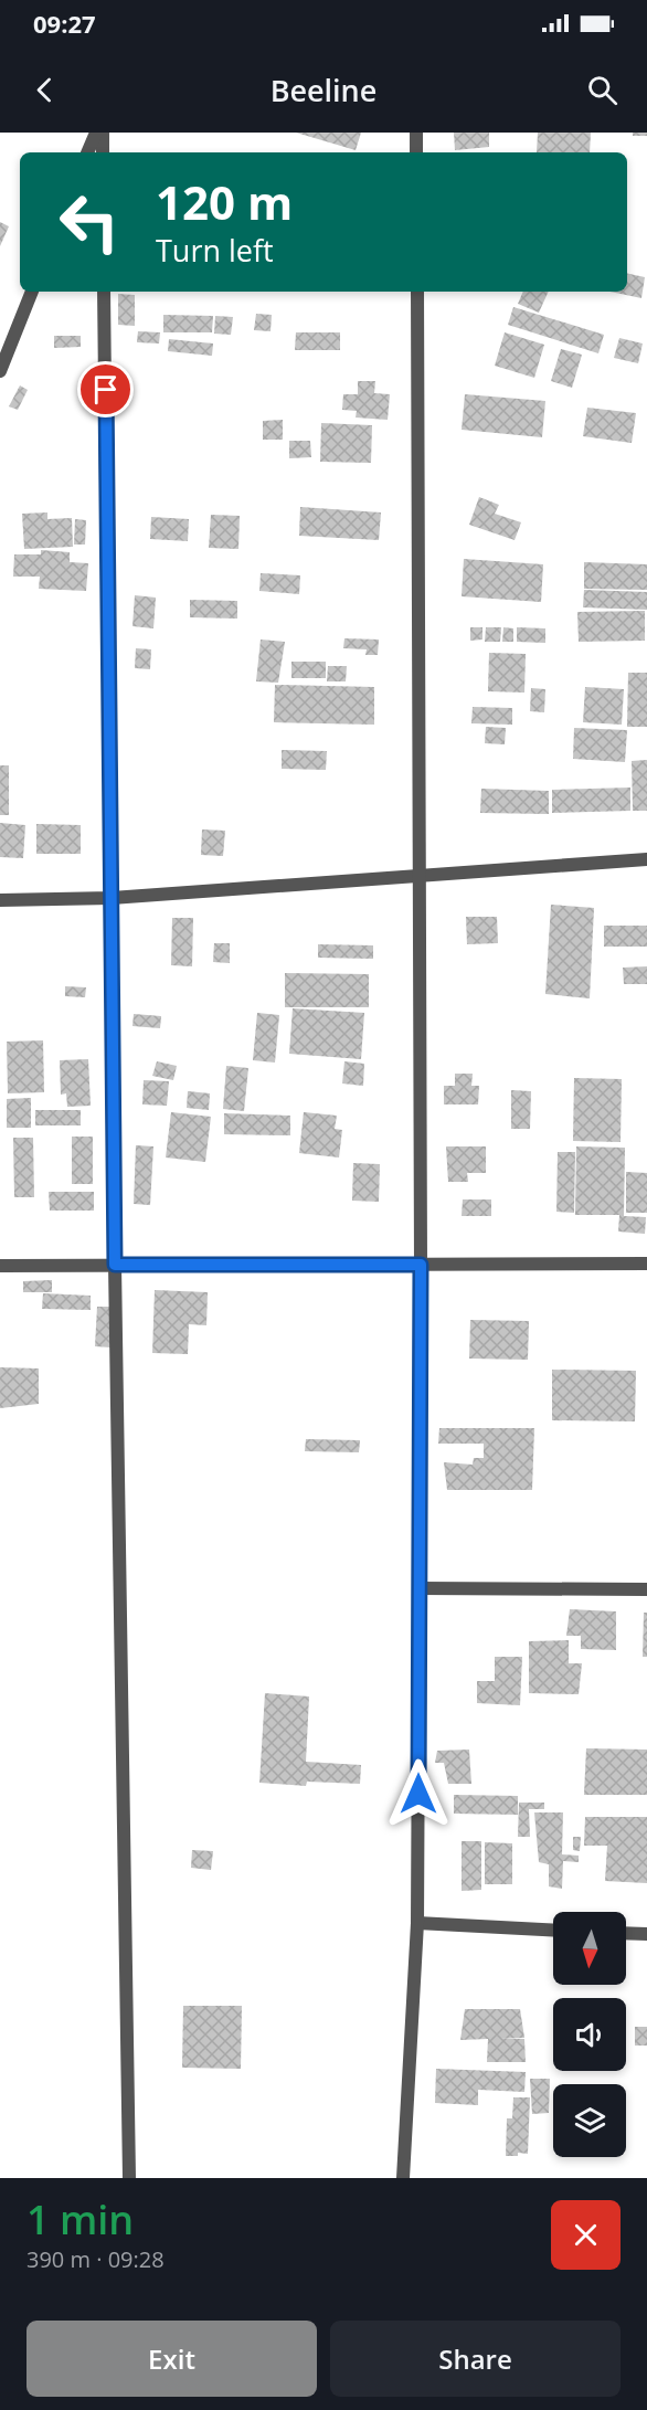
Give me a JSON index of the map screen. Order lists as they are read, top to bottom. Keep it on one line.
{"north":"bottom","page":{"status":"09:27","header":"Beeline","turn":["120 m","Turn left"],"heading":["1 min","390 m · 09:28"],"buttons":["Exit","Share"]}}
